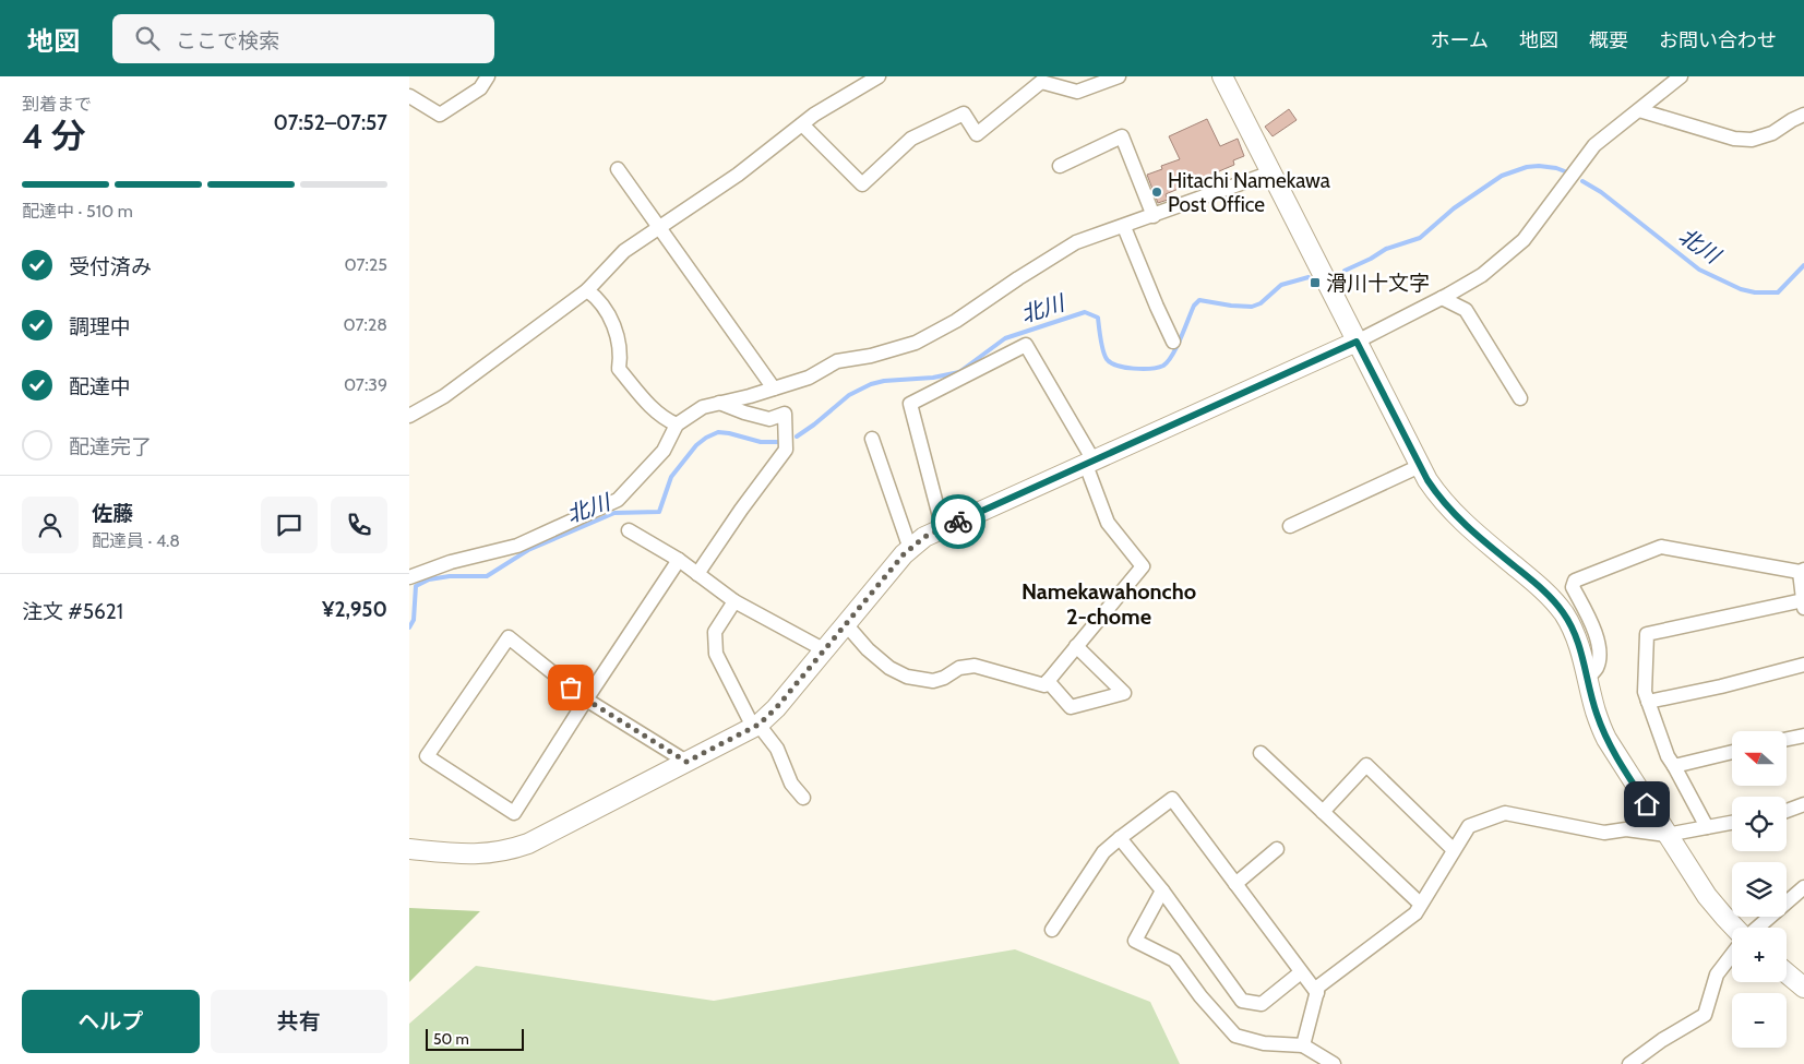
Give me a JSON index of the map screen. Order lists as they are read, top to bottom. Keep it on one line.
{"districts":["Namekawahoncho 2-chome"],"water":["北川"],"places":{"other":["Hitachi Namekawa Post Office"],"transit":["滑川十文字"]},"scale_bar":"50 m","north":"left","page":{"header":"地図","search":"ここで検索","nav":["ホーム","地図","概要","お問い合わせ"],"heading":["4 分","到着まで","07:52–07:57"],"panel":["佐藤","配達員 · 4.8","注文 #5621","¥2,950"],"bar":"配達中 · 510 m","list":[["受付済み","07:25"],["調理中","07:28"],["配達中","07:39"],"配達完了"],"map_buttons":["+","−"],"buttons":["ヘルプ","共有"],"scale":"50 m"}}
